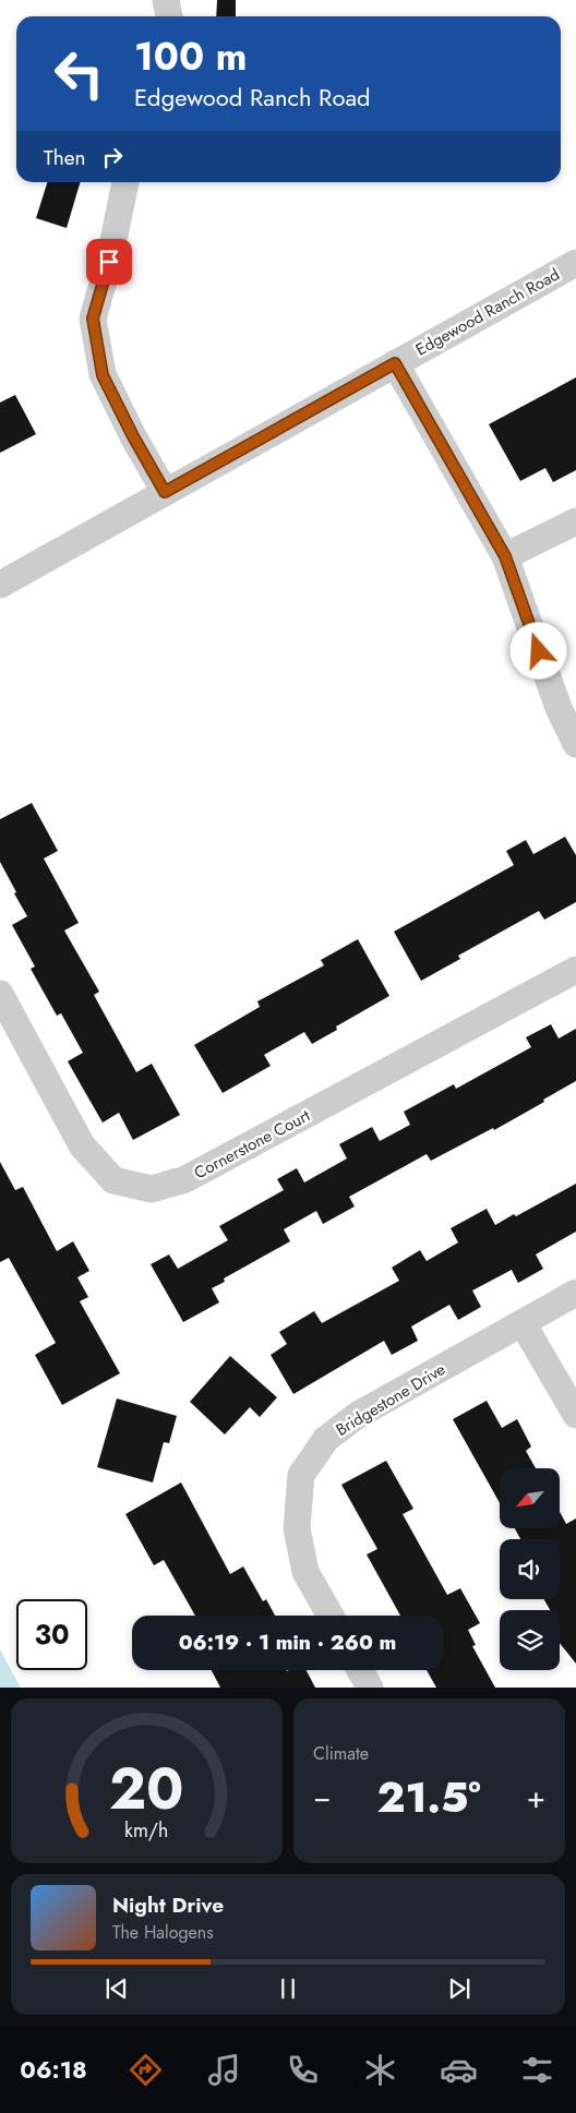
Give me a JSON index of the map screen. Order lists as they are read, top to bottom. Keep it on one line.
{"streets":{"street":["Edgewood Ranch Road","Cornerstone Court","Bridgestone Drive"]},"north":"bottom left","page":{"turn":["100 m","Edgewood Ranch Road"],"then":"Then","limit":"30","trip":"06:19 · 1 min · 260 m","tile":"Climate","heat":["−","21.5°","+"],"song":["Night Drive","The Halogens"],"tabs":"06:18","gauge":["20","km/h"]}}
